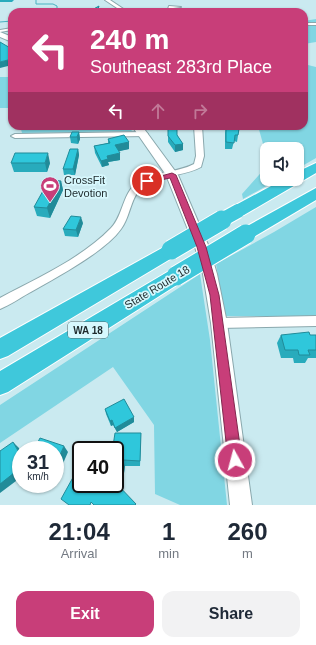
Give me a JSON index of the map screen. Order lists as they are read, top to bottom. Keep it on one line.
{"streets":{"highway":["State Route 18","WA 18"]},"places":{"sports":["CrossFit Devotion"]},"page":{"turn":["240 m","Southeast 283rd Place"],"speed":"31 km/h","limit":"40","eta":["21:04","Arrival","1","min","260","m"],"buttons":["Exit","Share"]}}
